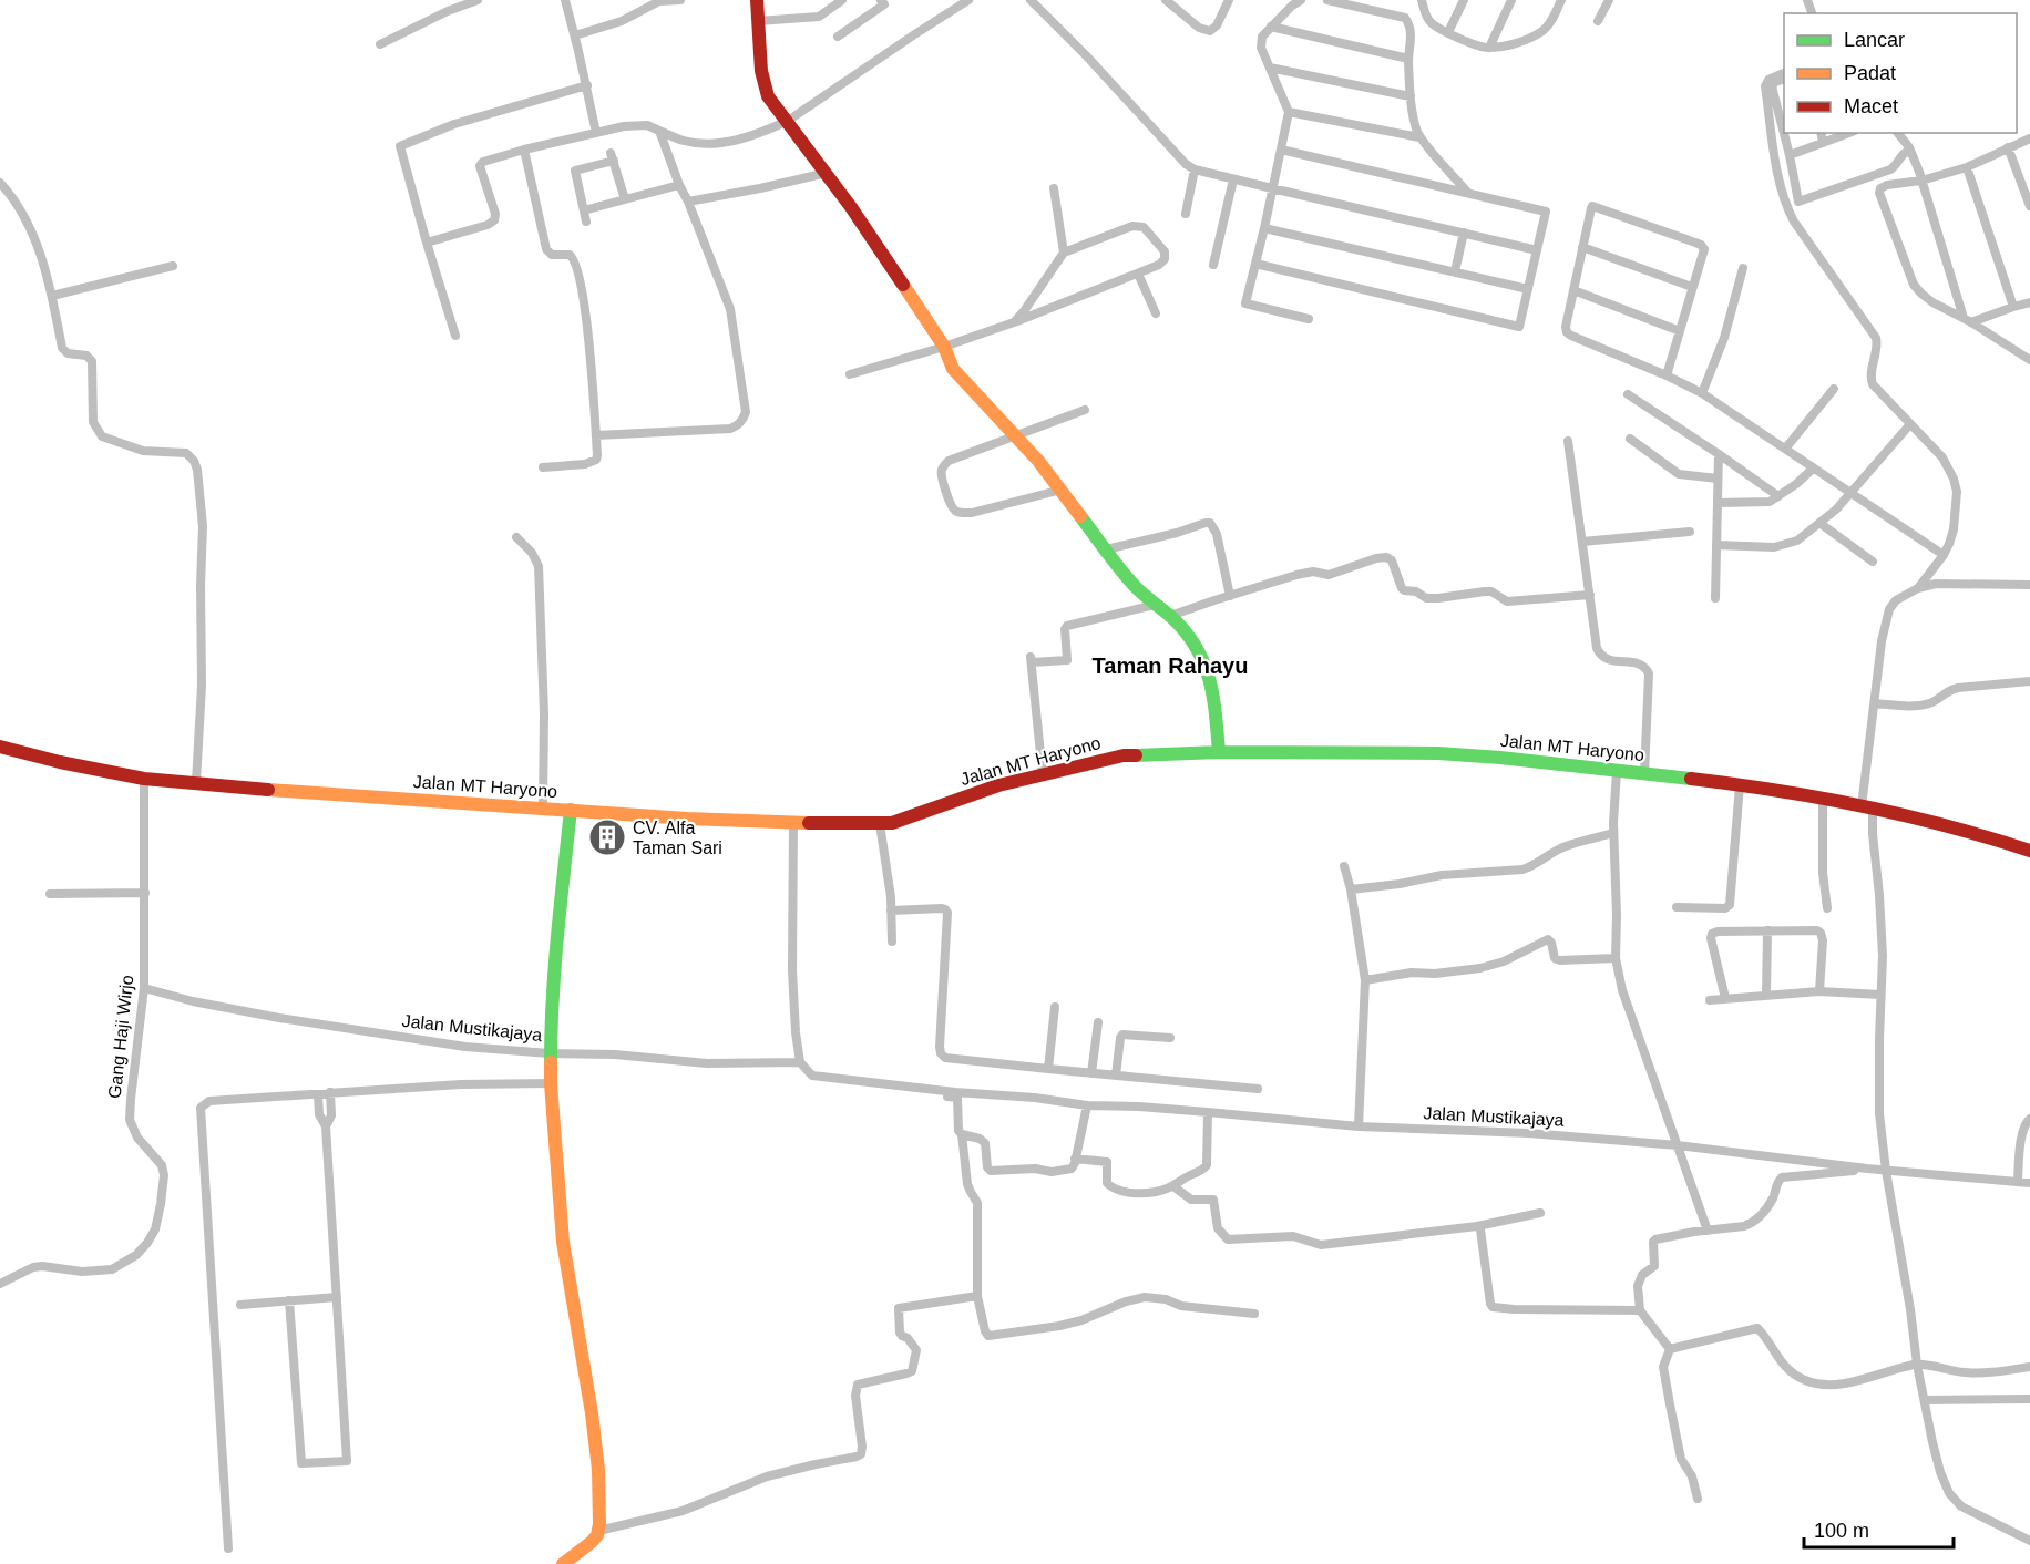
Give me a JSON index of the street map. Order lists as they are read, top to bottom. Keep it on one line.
{"streets":{"main road":["Jalan MT Haryono"],"street":["Jalan Mustikajaya","Gang Haji Wirjo"]},"crossings":[["Jalan MT Haryono","Gang Haji Wirjo"],["Jalan Mustikajaya","Gang Haji Wirjo"]],"districts":["Taman Rahayu"],"places":{"building":["CV. Alfa Taman Sari"]},"legend":["Lancar","Padat","Macet"],"scale_bar":"100 m"}
